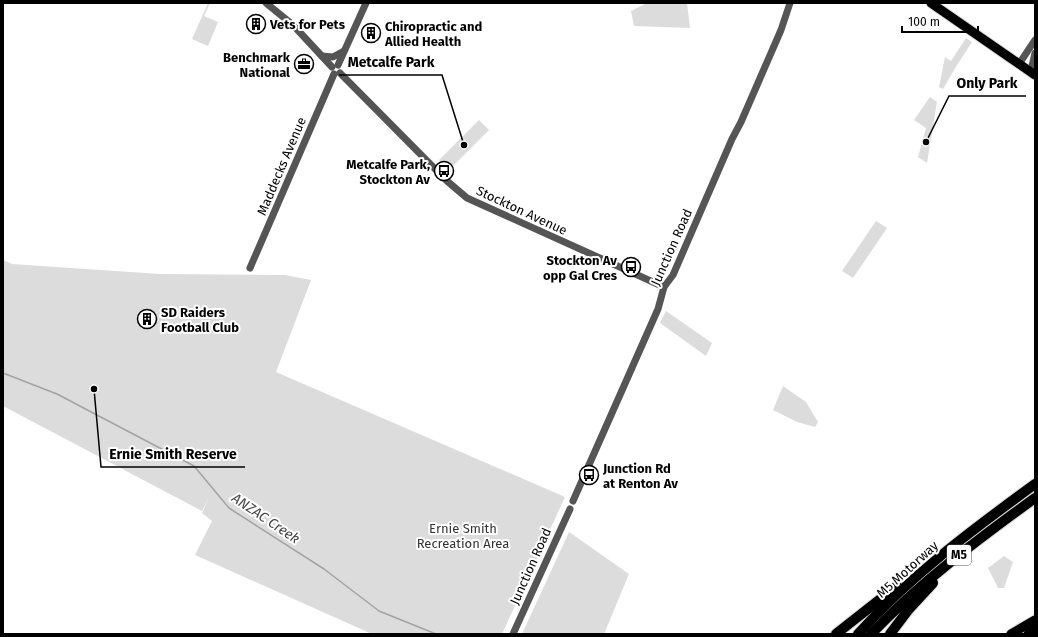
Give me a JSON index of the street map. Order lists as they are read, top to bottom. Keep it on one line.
{"streets":{"highway":["M5","M5 Motorway"],"street":["Maddecks Avenue","Stockton Avenue","Junction Road"]},"crossings":[["Maddecks Avenue","Stockton Avenue"],["Stockton Avenue","Junction Road"]],"water":["ANZAC Creek"],"parks":["Ernie Smith Recreation Area"],"places":{"building":["Vets for Pets","Chiropractic and Allied Health","SD Raiders Football Club"],"office":["Benchmark National"],"other":["Only Park","Metcalfe Park","Ernie Smith Reserve"],"bus stop":["Metcalfe Park, Stockton Av","Stockton Av opp Gal Cres","Junction Rd at Renton Av"]},"scale_bar":"100 m"}
